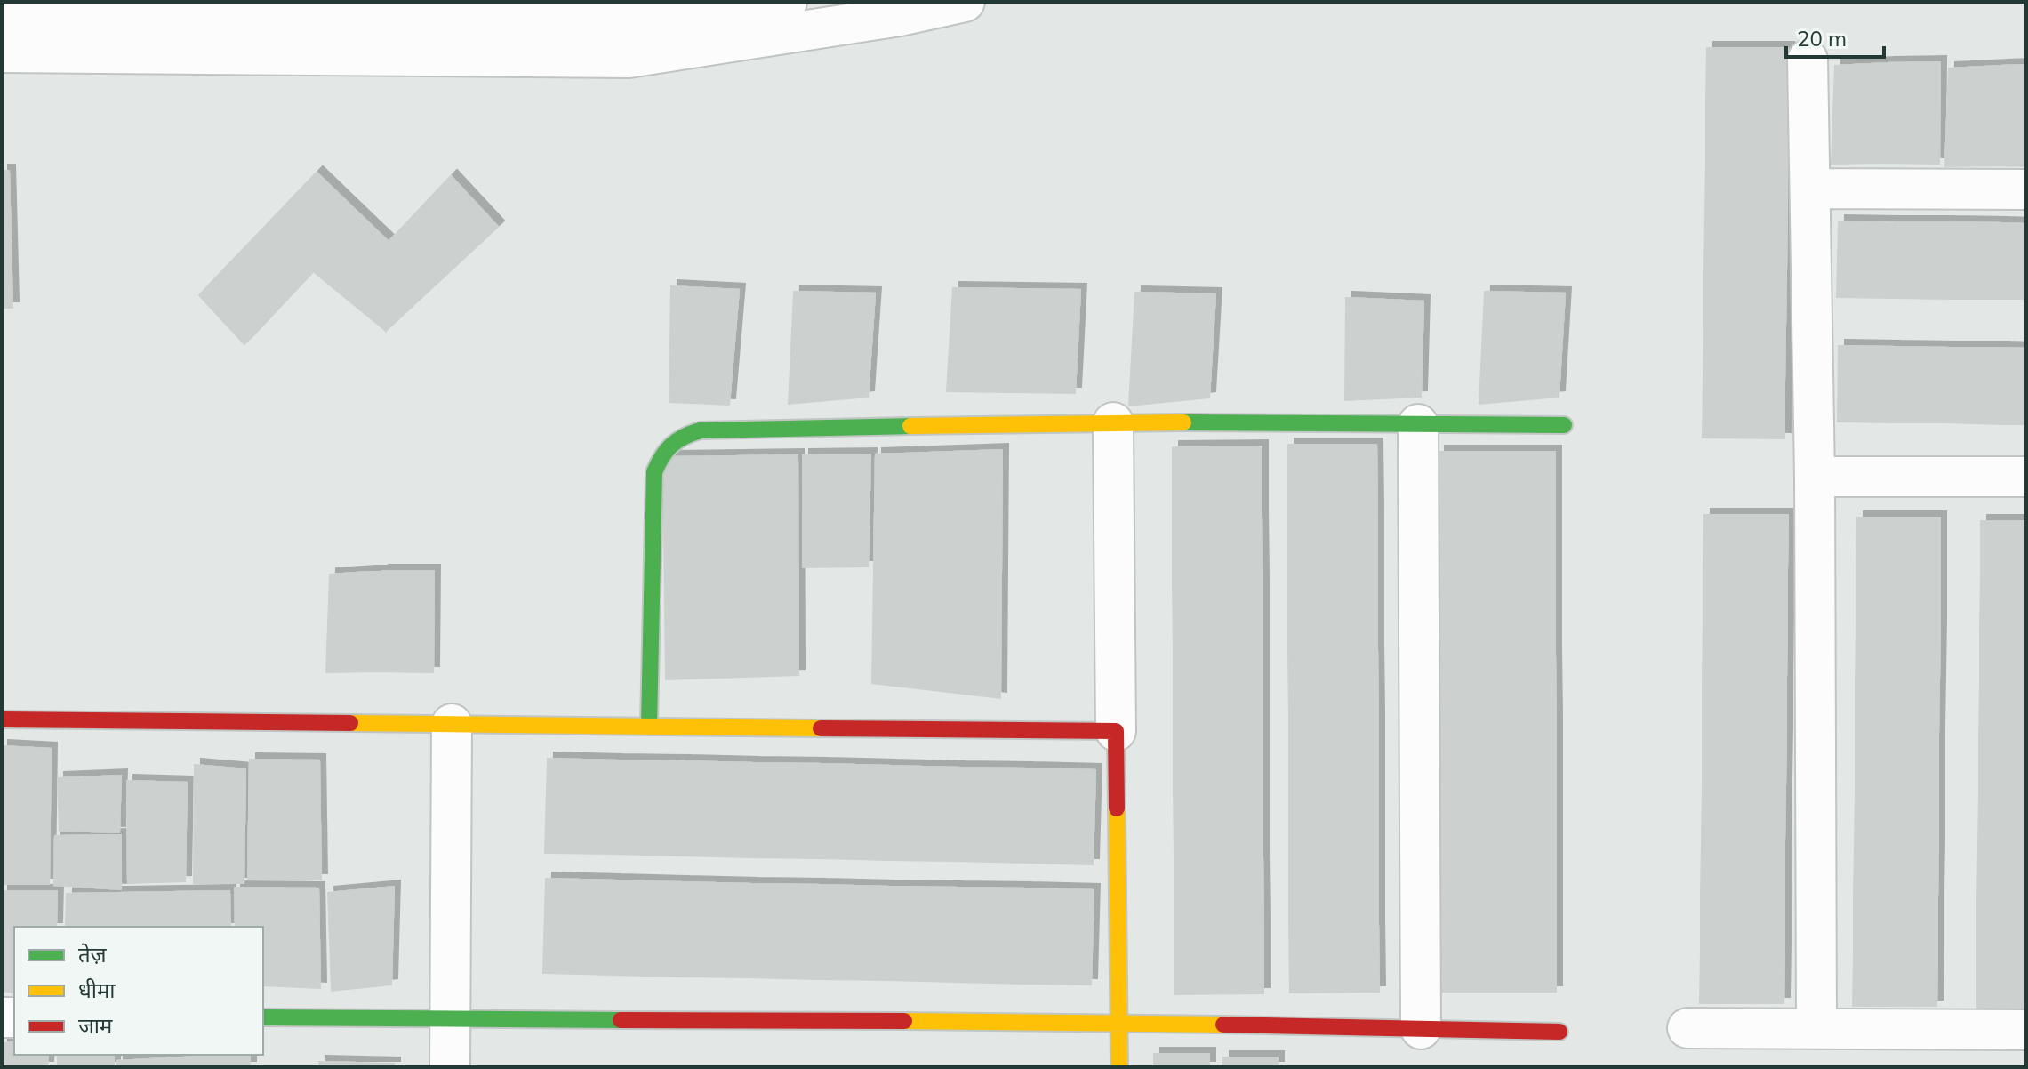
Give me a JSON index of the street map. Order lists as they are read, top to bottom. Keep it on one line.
{"legend":["तेज़","धीमा","जाम"],"scale_bar":"20 m"}
